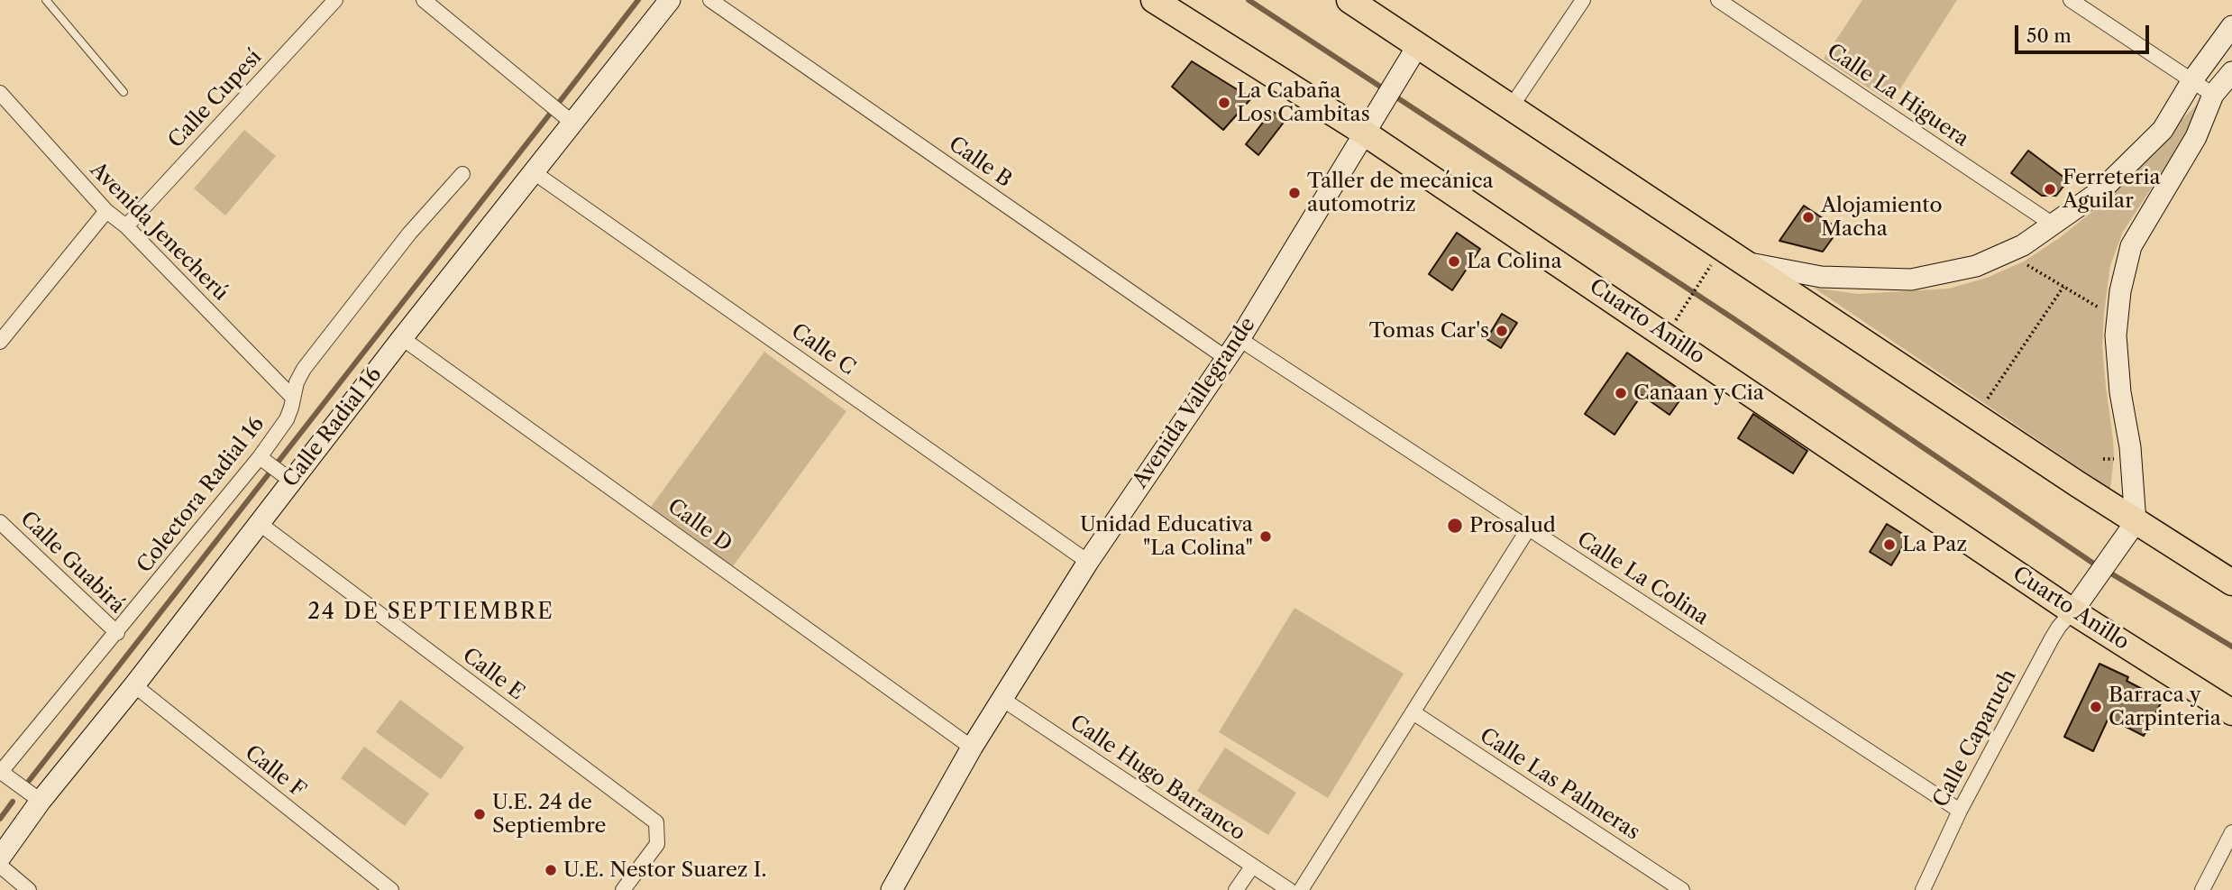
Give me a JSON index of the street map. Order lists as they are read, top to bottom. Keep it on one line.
{"streets":{"highway":["Cuarto Anillo"],"street":["Calle La Higuera","Calle Cupesí","Calle B","Avenida Jenecherú","Calle C","Avenida Vallegrande","Calle Radial 16","Colectora Radial 16","Calle D","Calle Guabirá","Calle La Colina","Calle E","Calle Caparuch","Calle F","Calle Hugo Barranco","Calle Las Palmeras"]},"crossings":[["Calle Cupesí","Avenida Jenecherú"],["Calle B","Avenida Vallegrande"],["Avenida Jenecherú","Colectora Radial 16"],["Cuarto Anillo","Avenida Vallegrande"],["Cuarto Anillo","Calle Caparuch"],["Calle C","Avenida Vallegrande"],["Calle C","Calle Radial 16"],["Avenida Vallegrande","Calle D"],["Avenida Vallegrande","Calle La Colina"],["Avenida Vallegrande","Calle Hugo Barranco"],["Calle Radial 16","Calle D"],["Calle Radial 16","Calle E"],["Calle Radial 16","Calle F"],["Colectora Radial 16","Calle Guabirá"],["Calle La Colina","Calle Caparuch"]],"districts":["24 DE SEPTIEMBRE"],"places":["La Cabaña Los Cambitas","Ferreteria Aguilar","Taller de mecánica automotriz","Alojamiento Macha","La Colina","Tomas Car's","Canaan y Cia","Prosalud","Unidad Educativa \"La Colina\"","La Paz","Barraca y Carpinteria","U.E. 24 de Septiembre","U.E. Nestor Suarez I."],"scale_bar":"50 m"}
